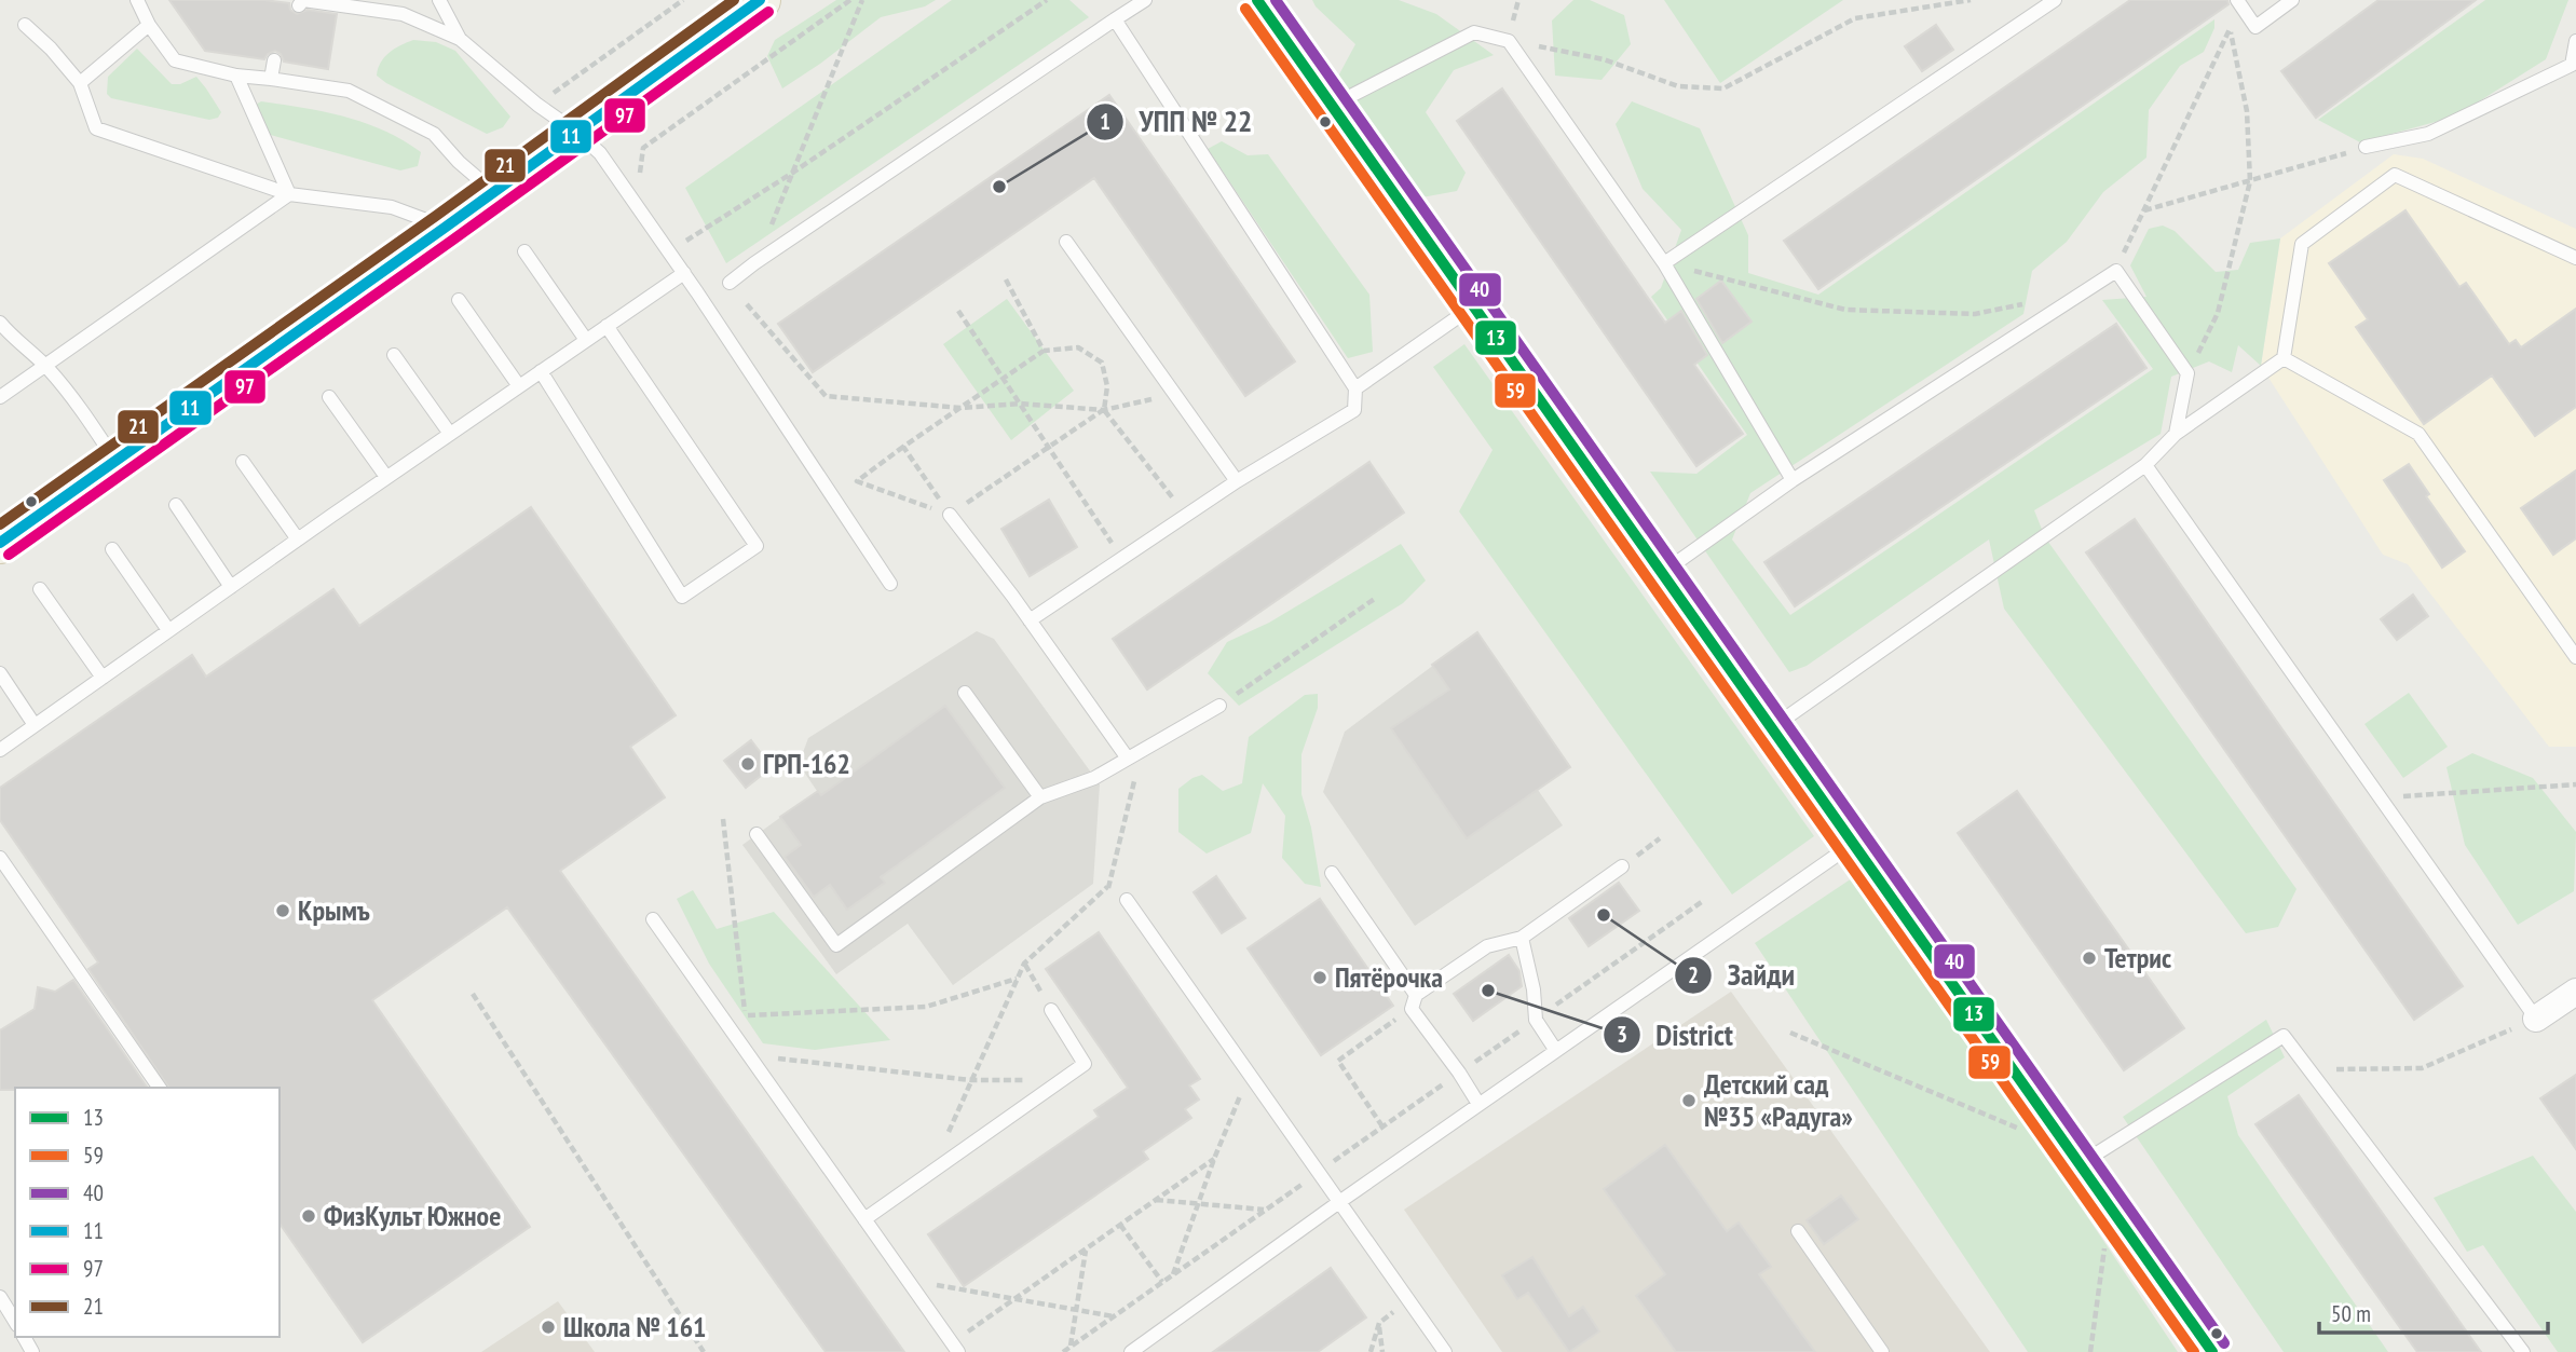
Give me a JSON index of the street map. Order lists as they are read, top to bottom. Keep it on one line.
{"places":["УПП № 22","ГРП-162","Крымъ","Зайди","Тетрис","Пятёрочка","District","Детский сад №35 «Радуга»","ФизКульт Южное","Школа № 161"],"lines":["transit line 13","transit line 40","transit line 11","transit line 21","transit line 59","transit line 97"],"legend":["13","59","40","11","97","21"],"scale_bar":"50 m"}
